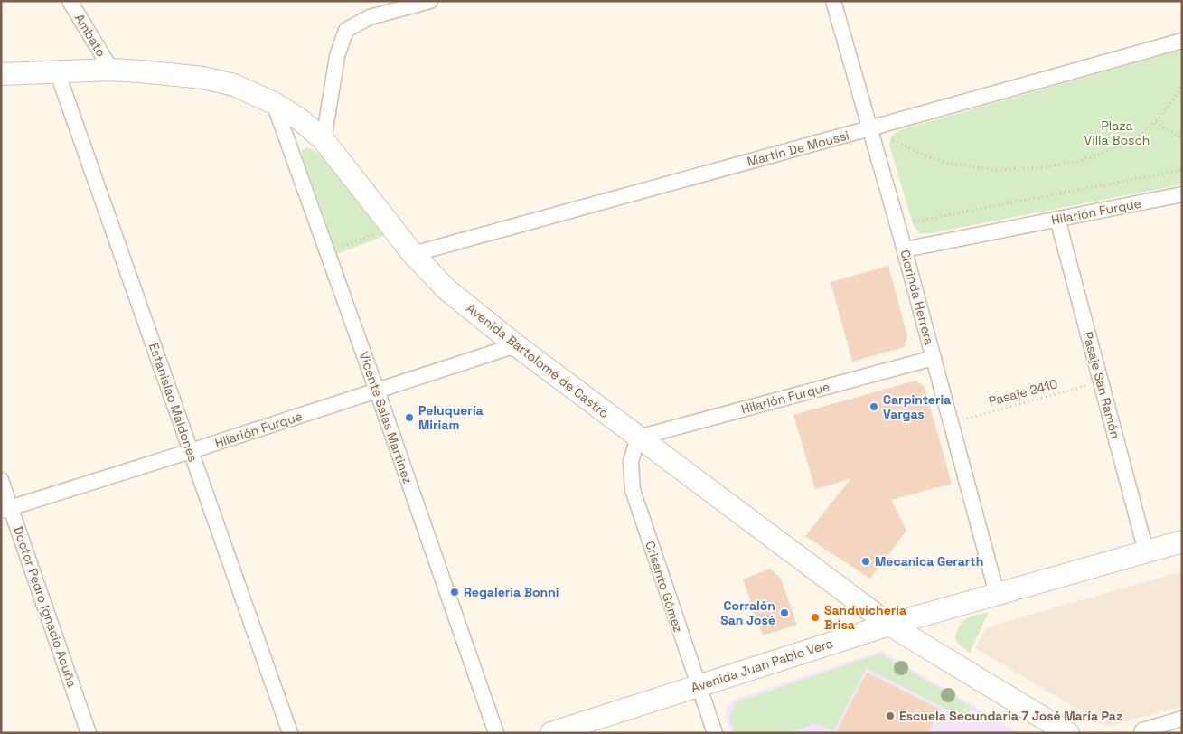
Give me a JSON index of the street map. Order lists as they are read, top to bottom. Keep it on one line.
{"streets":{"main road":["Avenida Bartolomé de Castro","Avenida Juan Pablo Vera"],"street":["Ambato","Martín De Moussi","Hilarión Furque","Clorinda Herrera","Pasaje San Ramón","Estanislao Maldones","Vicente Salas Martinez","Crisanto Gómez","Doctor Pedro Ignacio Acuña"],"path":["Pasaje 2410"]},"crossings":[["Ambato","Avenida Bartolomé de Castro"],["Martín De Moussi","Clorinda Herrera"],["Martín De Moussi","Avenida Bartolomé de Castro"],["Hilarión Furque","Clorinda Herrera"],["Hilarión Furque","Avenida Bartolomé de Castro"],["Hilarión Furque","Pasaje San Ramón"],["Hilarión Furque","Estanislao Maldones"],["Hilarión Furque","Vicente Salas Martinez"],["Hilarión Furque","Crisanto Gómez"],["Hilarión Furque","Doctor Pedro Ignacio Acuña"],["Clorinda Herrera","Pasaje 2410"],["Clorinda Herrera","Avenida Juan Pablo Vera"],["Avenida Bartolomé de Castro","Estanislao Maldones"],["Avenida Bartolomé de Castro","Vicente Salas Martinez"],["Avenida Bartolomé de Castro","Crisanto Gómez"],["Avenida Bartolomé de Castro","Avenida Juan Pablo Vera"],["Pasaje San Ramón","Pasaje 2410"],["Pasaje San Ramón","Avenida Juan Pablo Vera"],["Crisanto Gómez","Avenida Juan Pablo Vera"]],"parks":["Plaza Villa Bosch"],"places":["Carpinteria Vargas","Peluquería Miriam","Mecanica Gerarth","Regaleria Bonni","Corralón San José","Sandwicheria Brisa","Escuela Secundaria 7 José María Paz"]}
